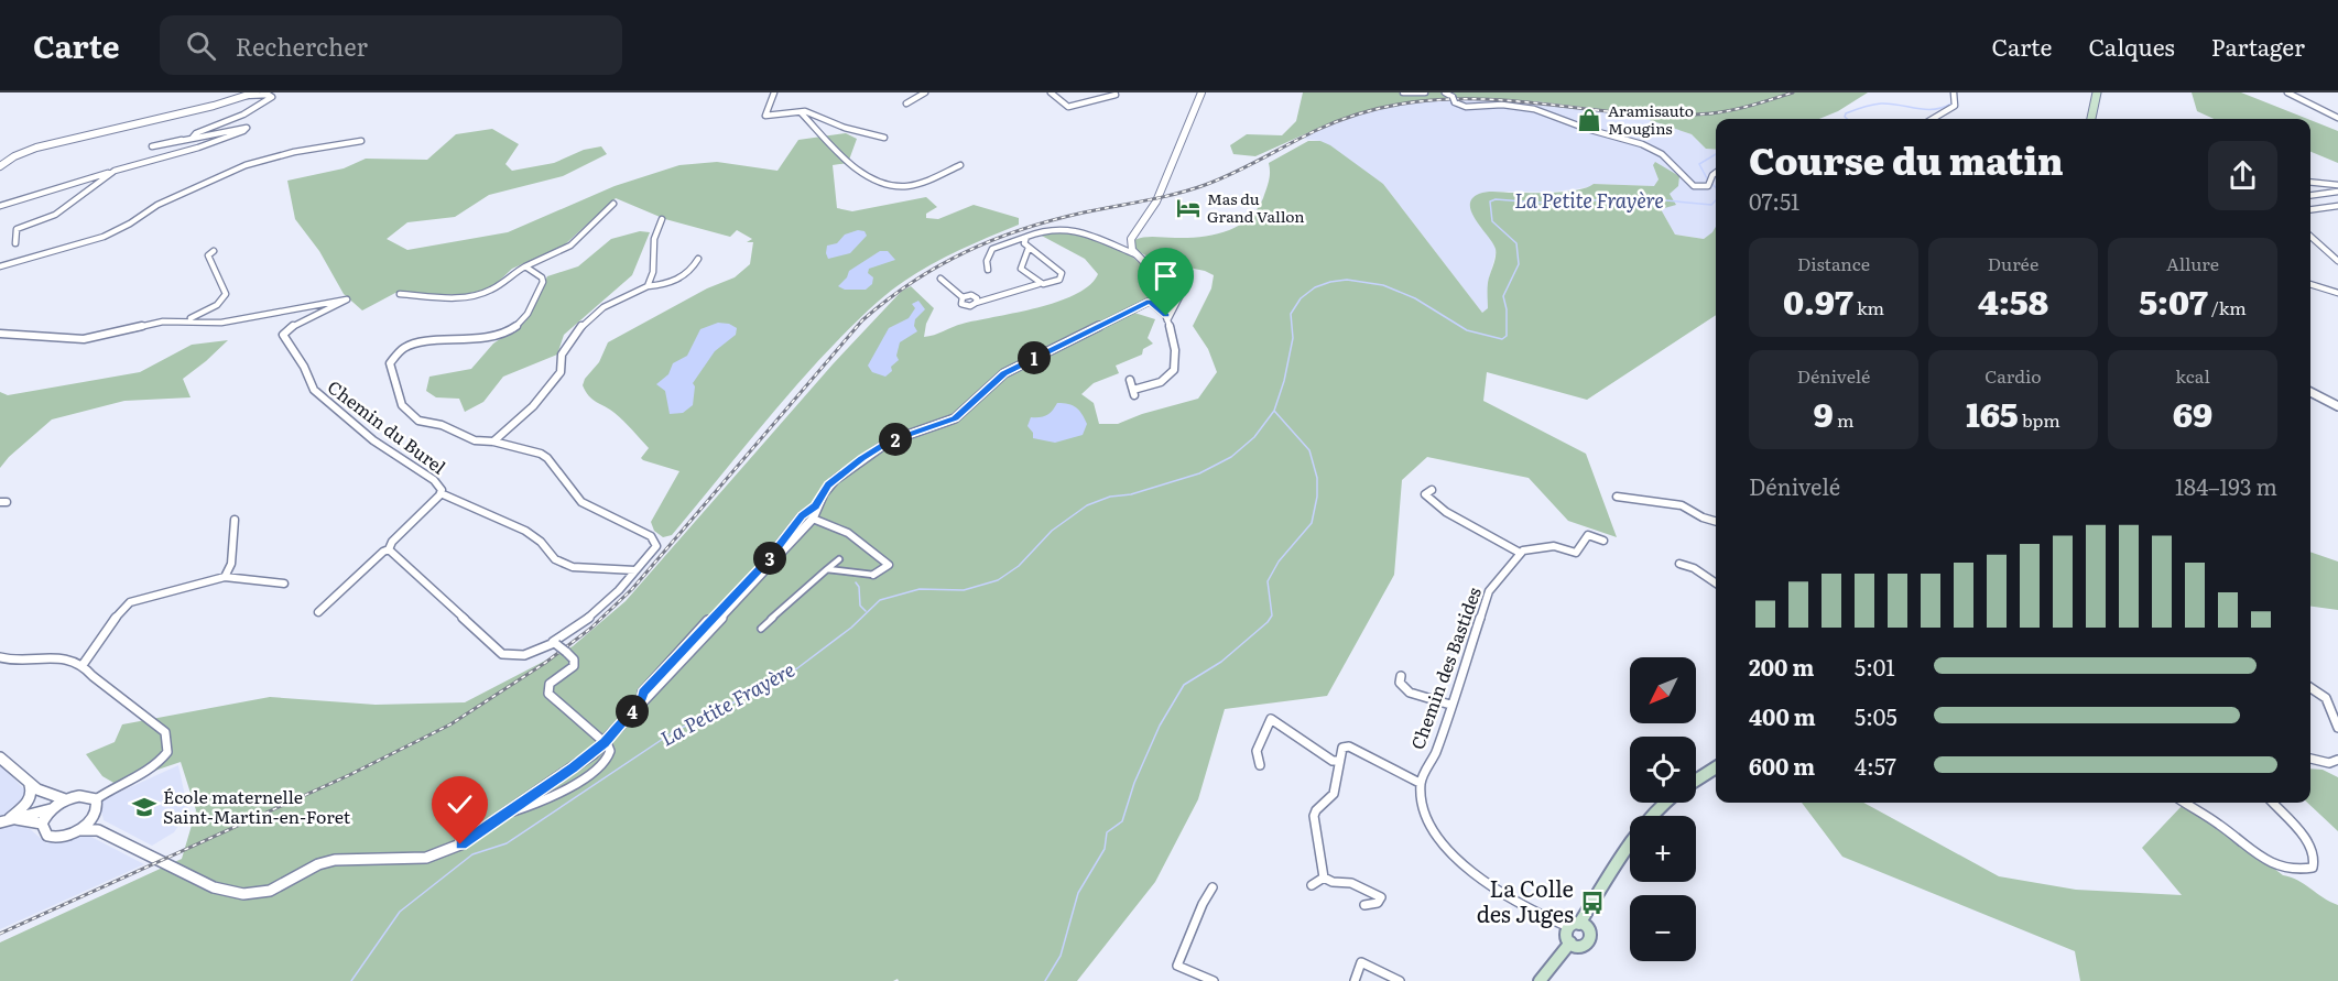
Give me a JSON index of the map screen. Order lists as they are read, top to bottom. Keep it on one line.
{"streets":{"street":["Chemin du Burel","Chemin des Bastides"]},"water":["La Petite Frayère"],"places":{"shop":["Aramisauto Mougins"],"hotel":["Mas du Grand Vallon"],"school or university":["École maternelle Saint-Martin-en-Foret"],"bus stop":["La Colle des Juges"]},"north":"bottom left","page":{"header":"Carte","search":"Rechercher","nav":["Carte","Calques","Partager"],"heading":["Course du matin","07:51"],"stats":[["Distance","0.97 km"],["Durée","4:58"],["Allure","5:07 /km"],["Dénivelé","9 m"],["Cardio","165 bpm"],["kcal","69"]],"pins":["1","2","3","4"],"chart":["Dénivelé","184–193 m"],"list":[{"name":"200 m","note":"5:01"},{"name":"400 m","note":"5:05"},{"name":"600 m","note":"4:57"}],"map_buttons":["+","−"]}}
